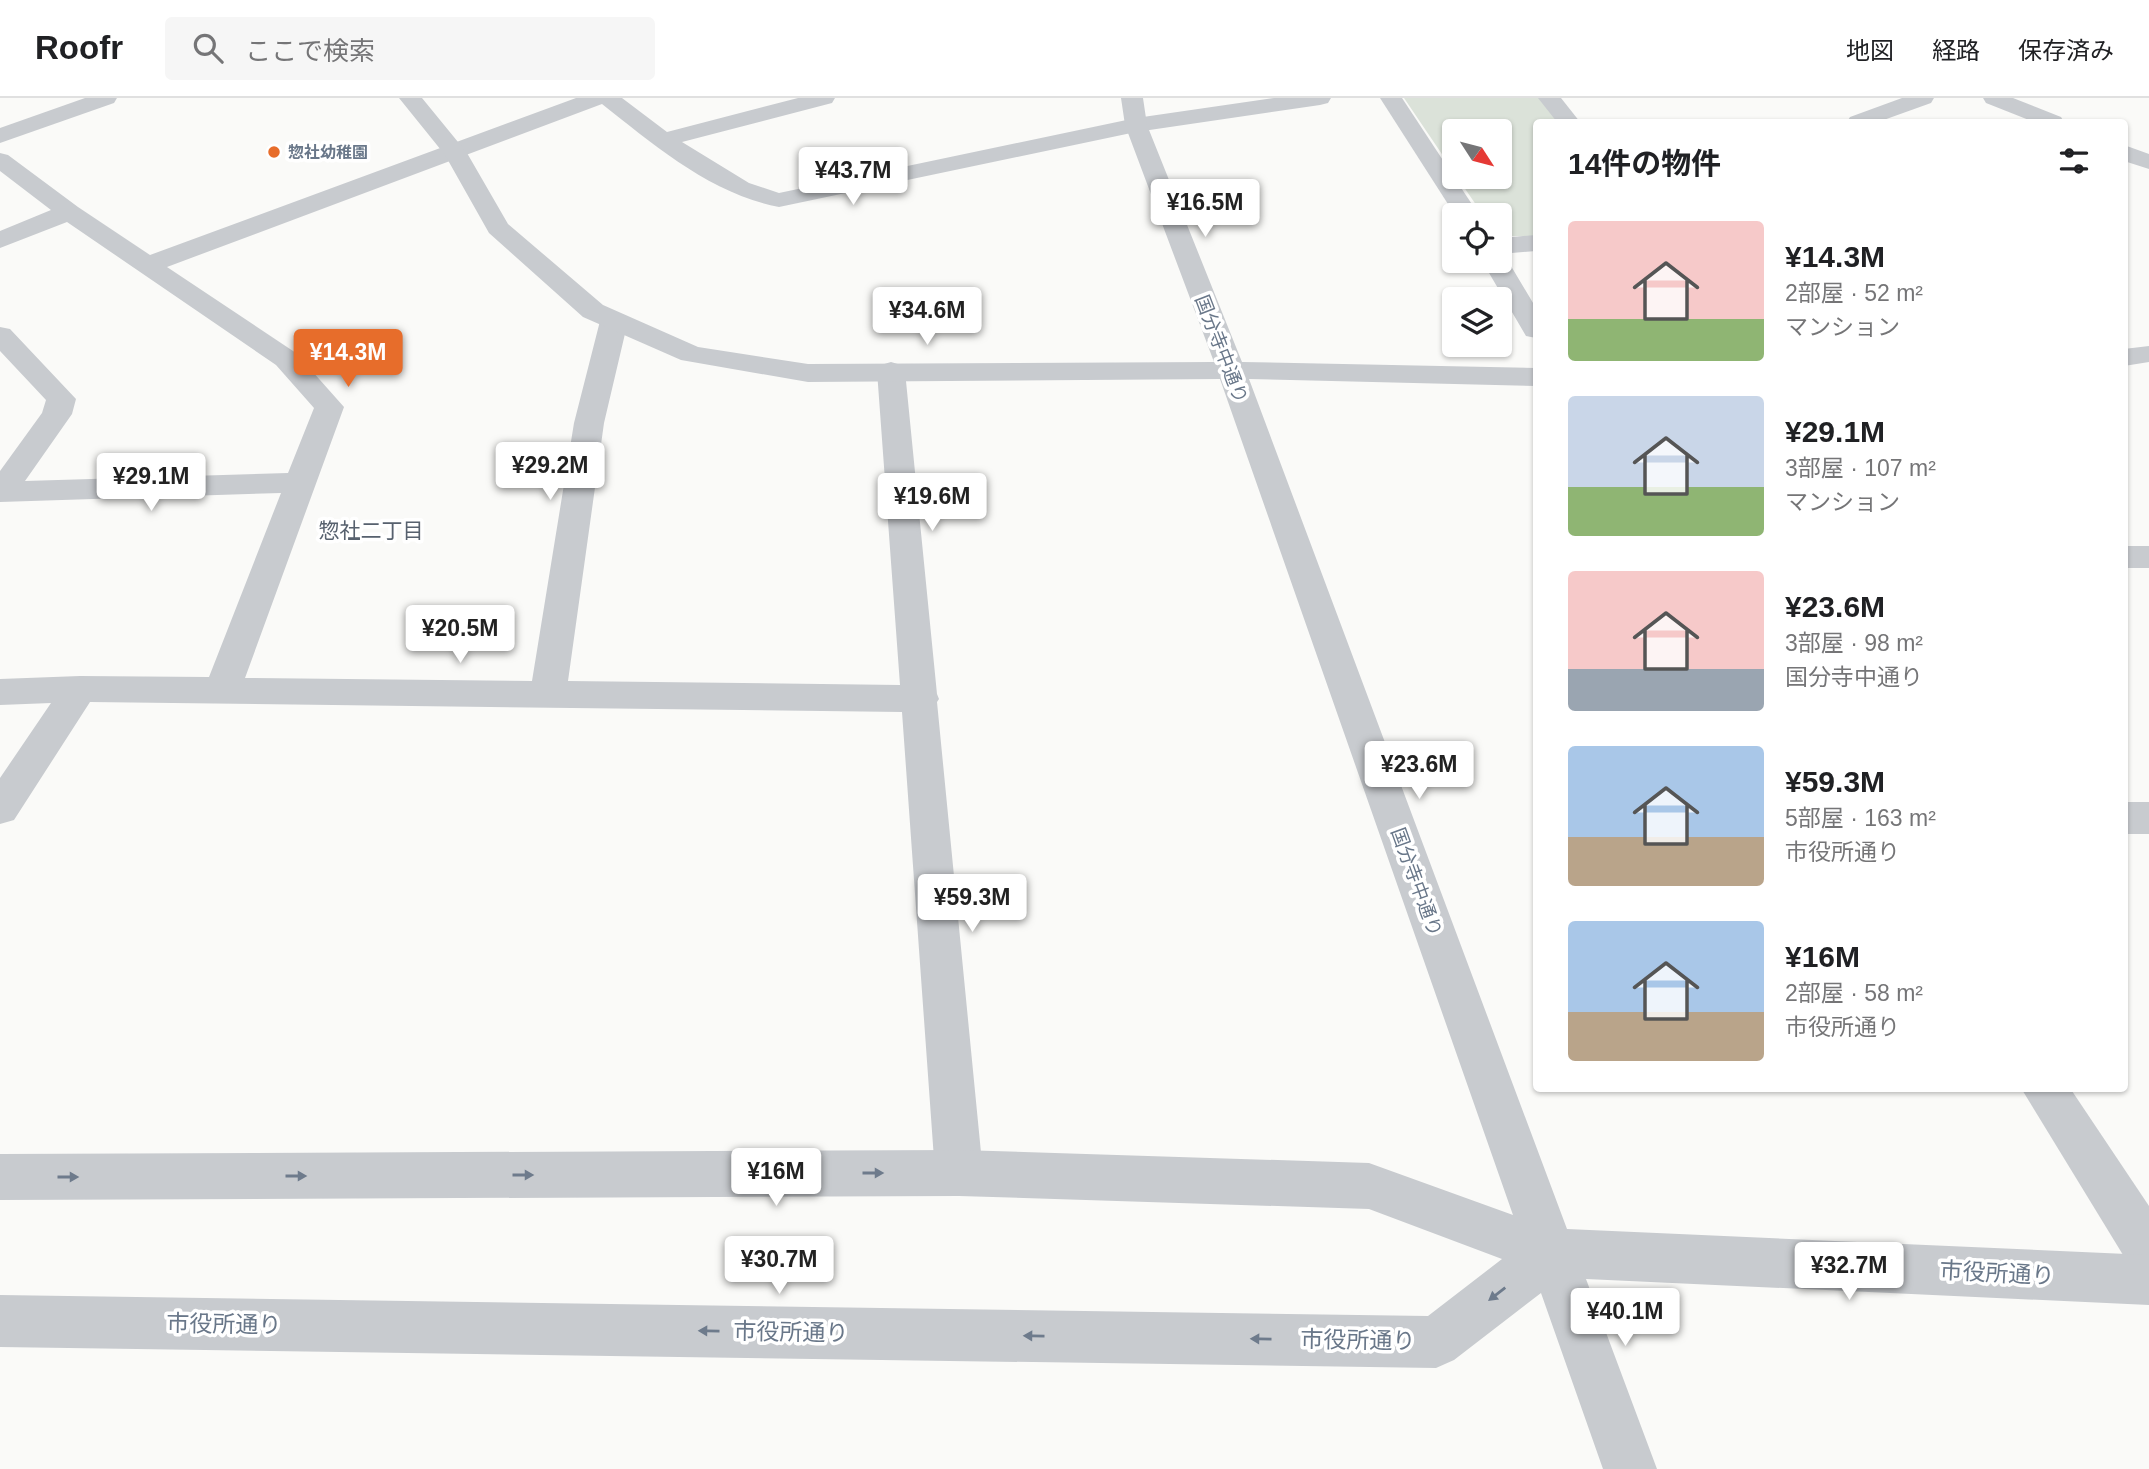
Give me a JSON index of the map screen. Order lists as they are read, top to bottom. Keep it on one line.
{"streets":{"street":["国分寺中通り","市役所通り"]},"crossings":[["国分寺中通り","市役所通り"]],"districts":["惣社二丁目"],"places":["惣社幼稚園"],"north":"bottom right","page":{"header":"Roofr","search":"ここで検索","nav":["地図","経路","保存済み"],"heading":"14件の物件","price":["¥43.7M","¥16.5M","¥34.6M","¥14.3M","¥29.2M","¥29.1M","¥19.6M","¥20.5M","¥23.6M","¥59.3M","¥16M","¥30.7M","¥32.7M","¥40.1M"],"list":[{"name":"¥14.3M","note":"2部屋 · 52 m² · マンション"},{"name":"¥29.1M","note":"3部屋 · 107 m² · マンション"},{"name":"¥23.6M","note":"3部屋 · 98 m² · 国分寺中通り"},{"name":"¥59.3M","note":"5部屋 · 163 m² · 市役所通り"},{"name":"¥16M","note":"2部屋 · 58 m² · 市役所通り"}]}}
